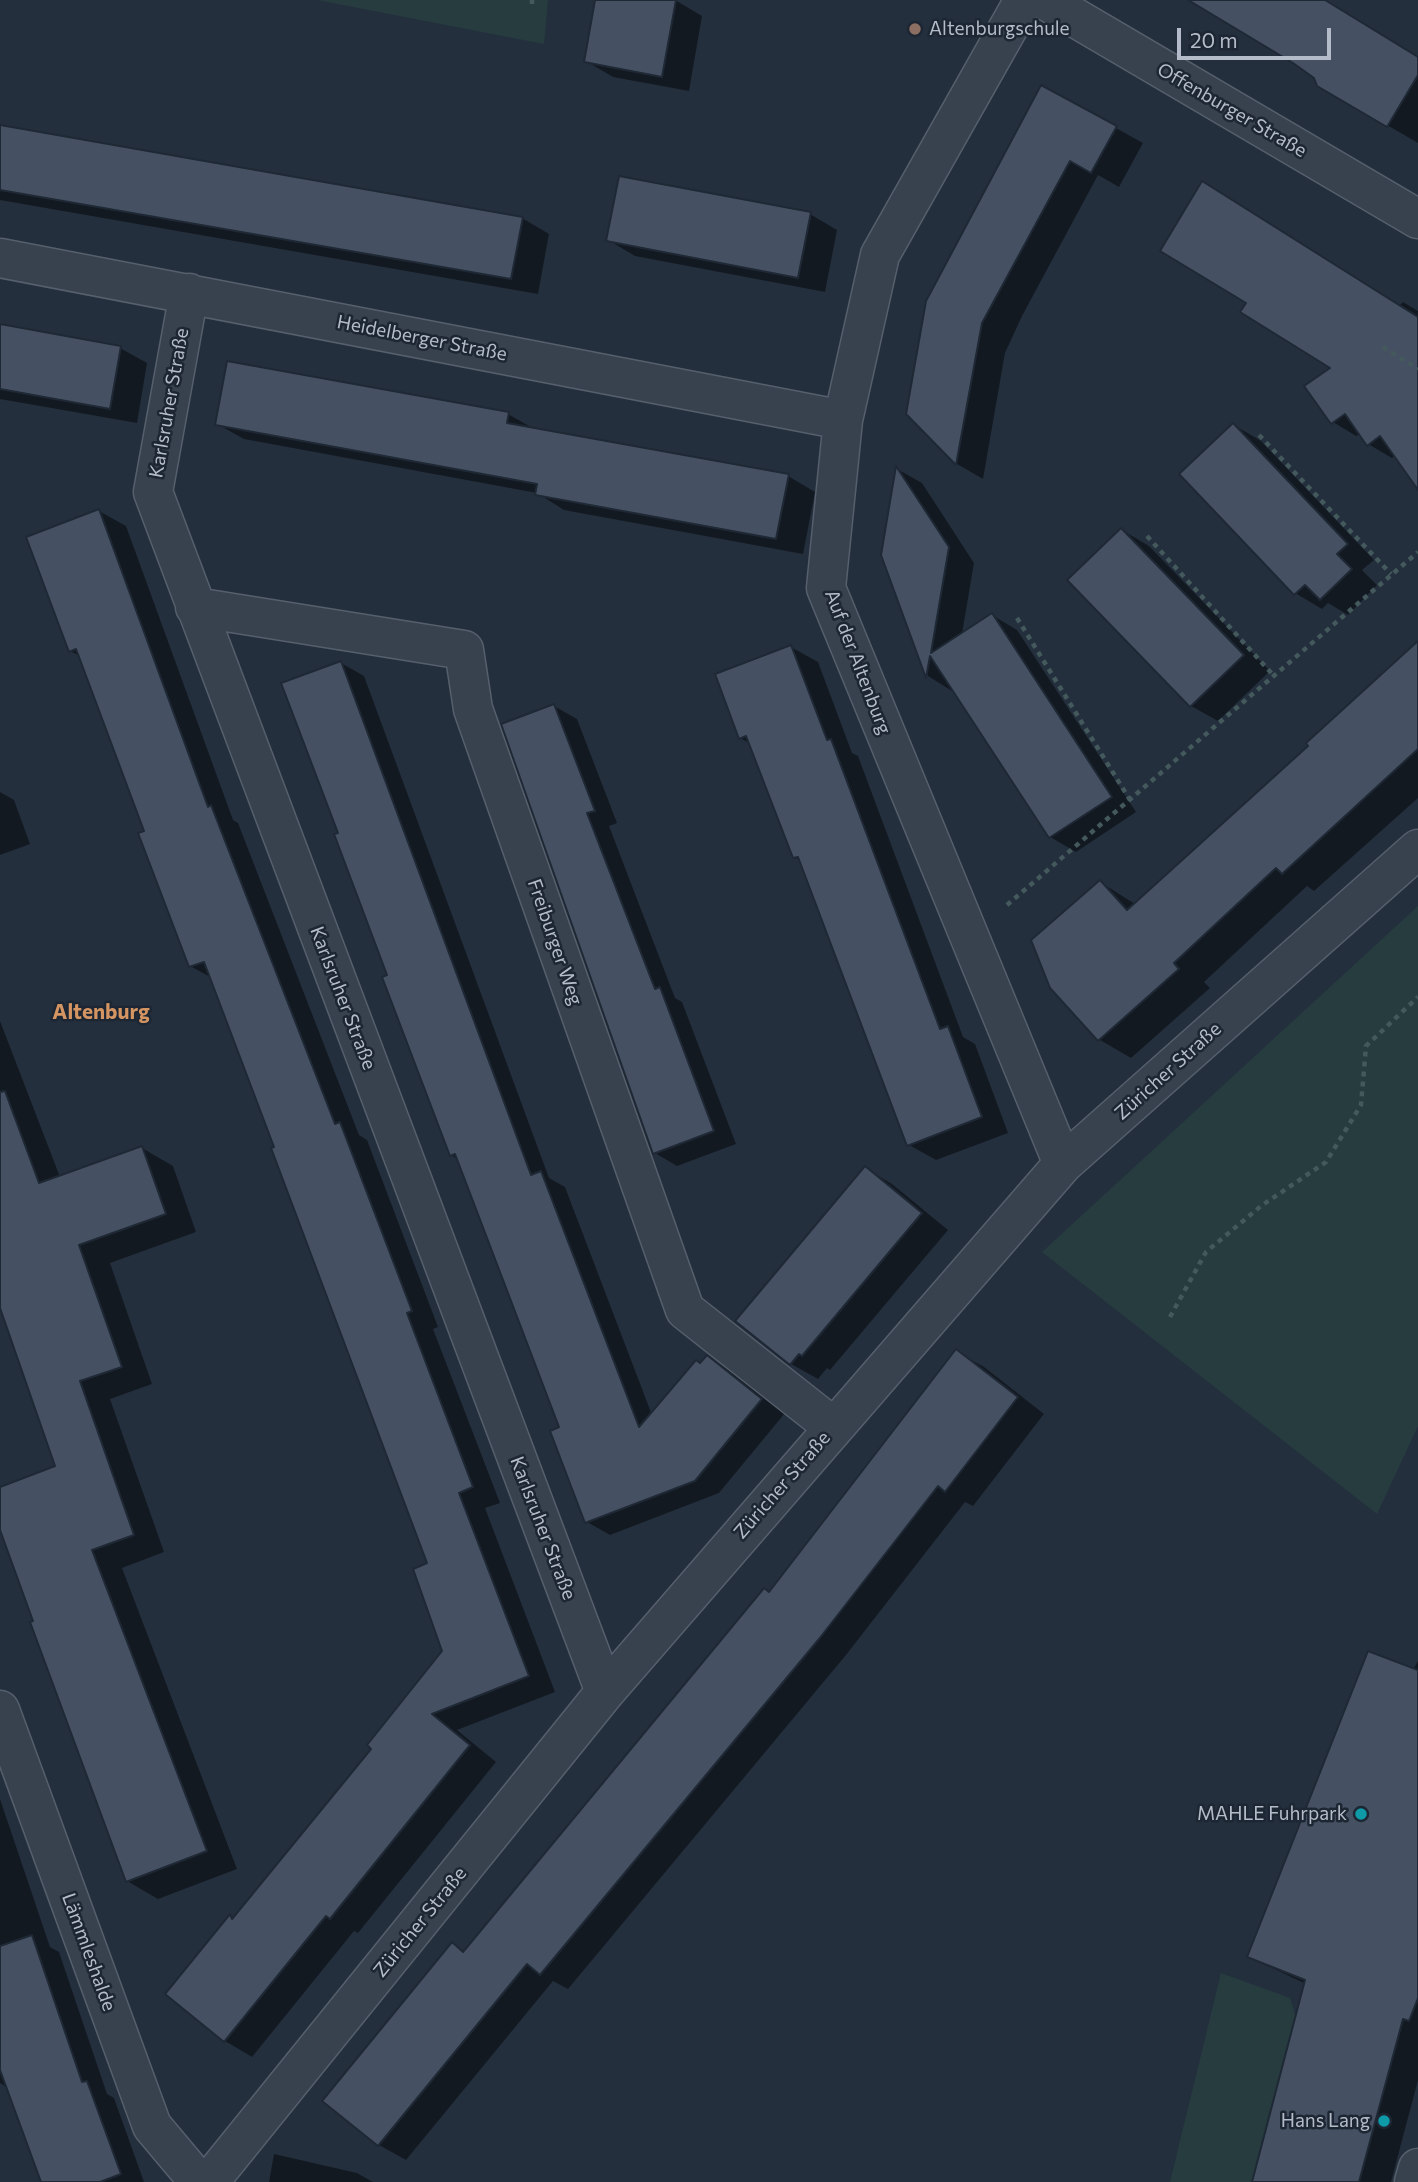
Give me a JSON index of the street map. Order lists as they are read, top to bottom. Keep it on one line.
{"streets":{"street":["Offenburger Straße","Heidelberger Straße","Karlsruher Straße","Auf der Altenburg","Freiburger Weg","Züricher Straße","Lämmleshalde"]},"crossings":[["Heidelberger Straße","Karlsruher Straße"],["Heidelberger Straße","Auf der Altenburg"],["Karlsruher Straße","Freiburger Weg"],["Karlsruher Straße","Züricher Straße"],["Auf der Altenburg","Züricher Straße"],["Freiburger Weg","Züricher Straße"]],"districts":["Altenburg"],"places":["Altenburgschule","MAHLE Fuhrpark","Hans Lang"],"scale_bar":"20 m"}
